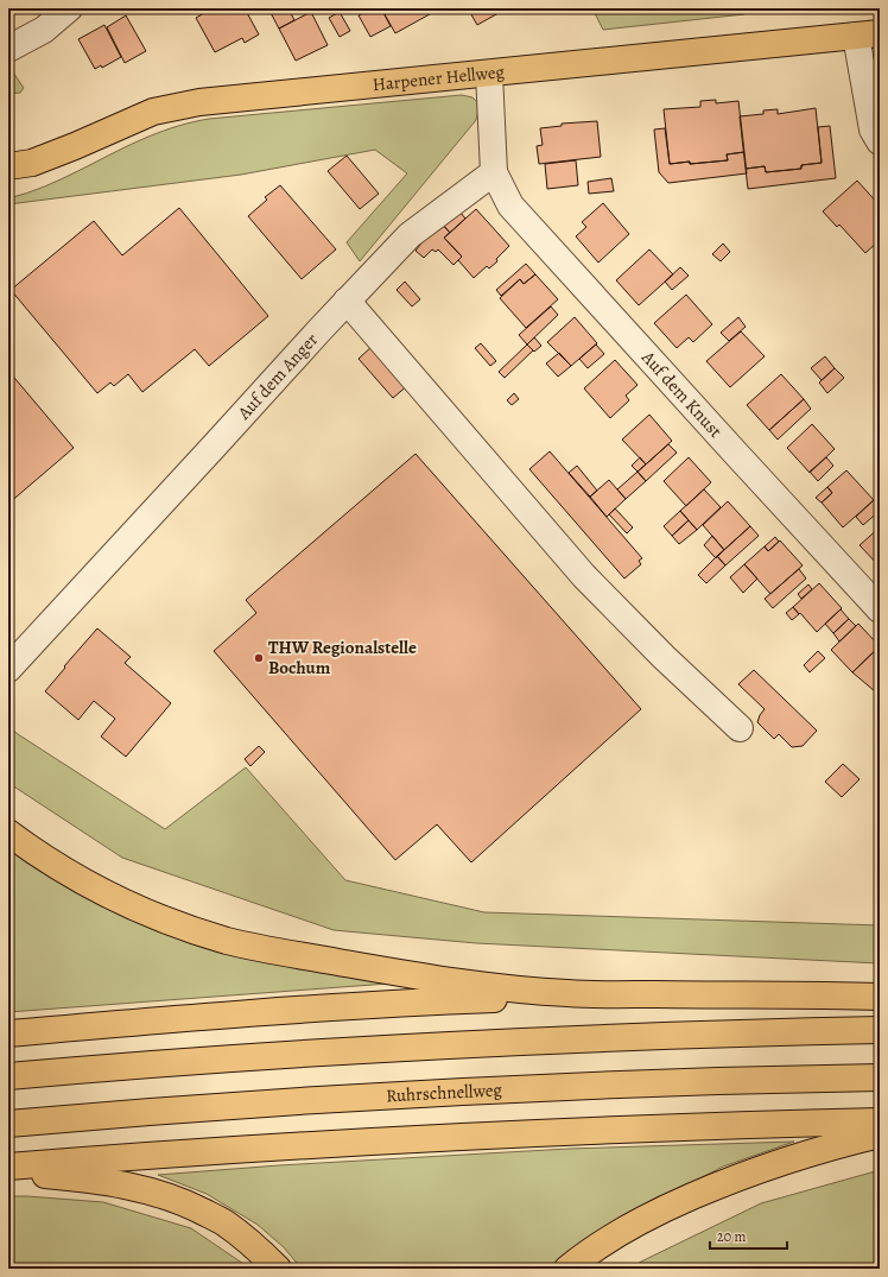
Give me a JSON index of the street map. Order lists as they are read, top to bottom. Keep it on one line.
{"streets":{"main road":["Harpener Hellweg","Ruhrschnellweg"],"street":["Auf dem Anger","Auf dem Knust"]},"crossings":[["Auf dem Anger","Auf dem Knust"]],"places":["THW Regionalstelle Bochum"],"scale_bar":"20 m"}
